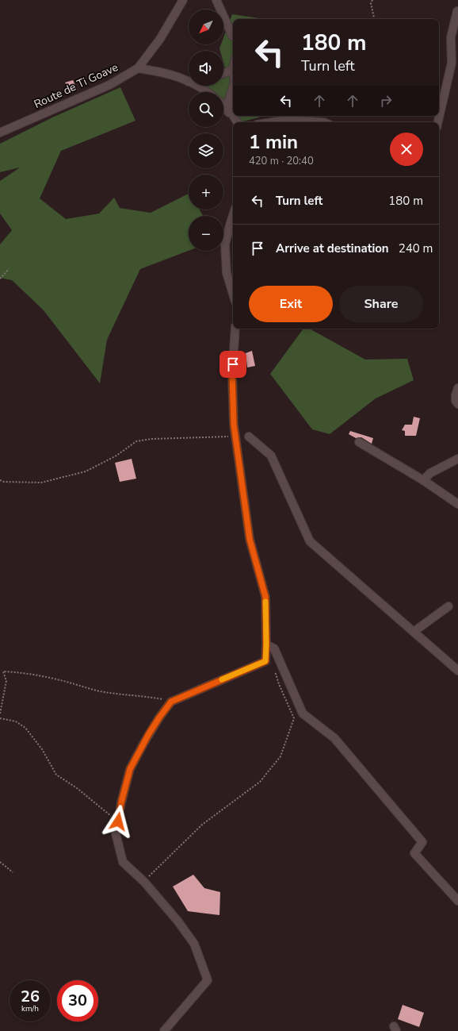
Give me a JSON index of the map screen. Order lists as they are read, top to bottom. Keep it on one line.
{"streets":{"street":["Route de Ti Goave"]},"north":"bottom left","page":{"map_buttons":["+","−"],"turn":["180 m","Turn left"],"heading":["1 min","420 m · 20:40"],"list":[{"name":"Turn left","value":"180 m"},{"name":"Arrive at destination","value":"240 m"}],"buttons":["Exit","Share"],"speed":"26 km/h","limit":"30"}}
